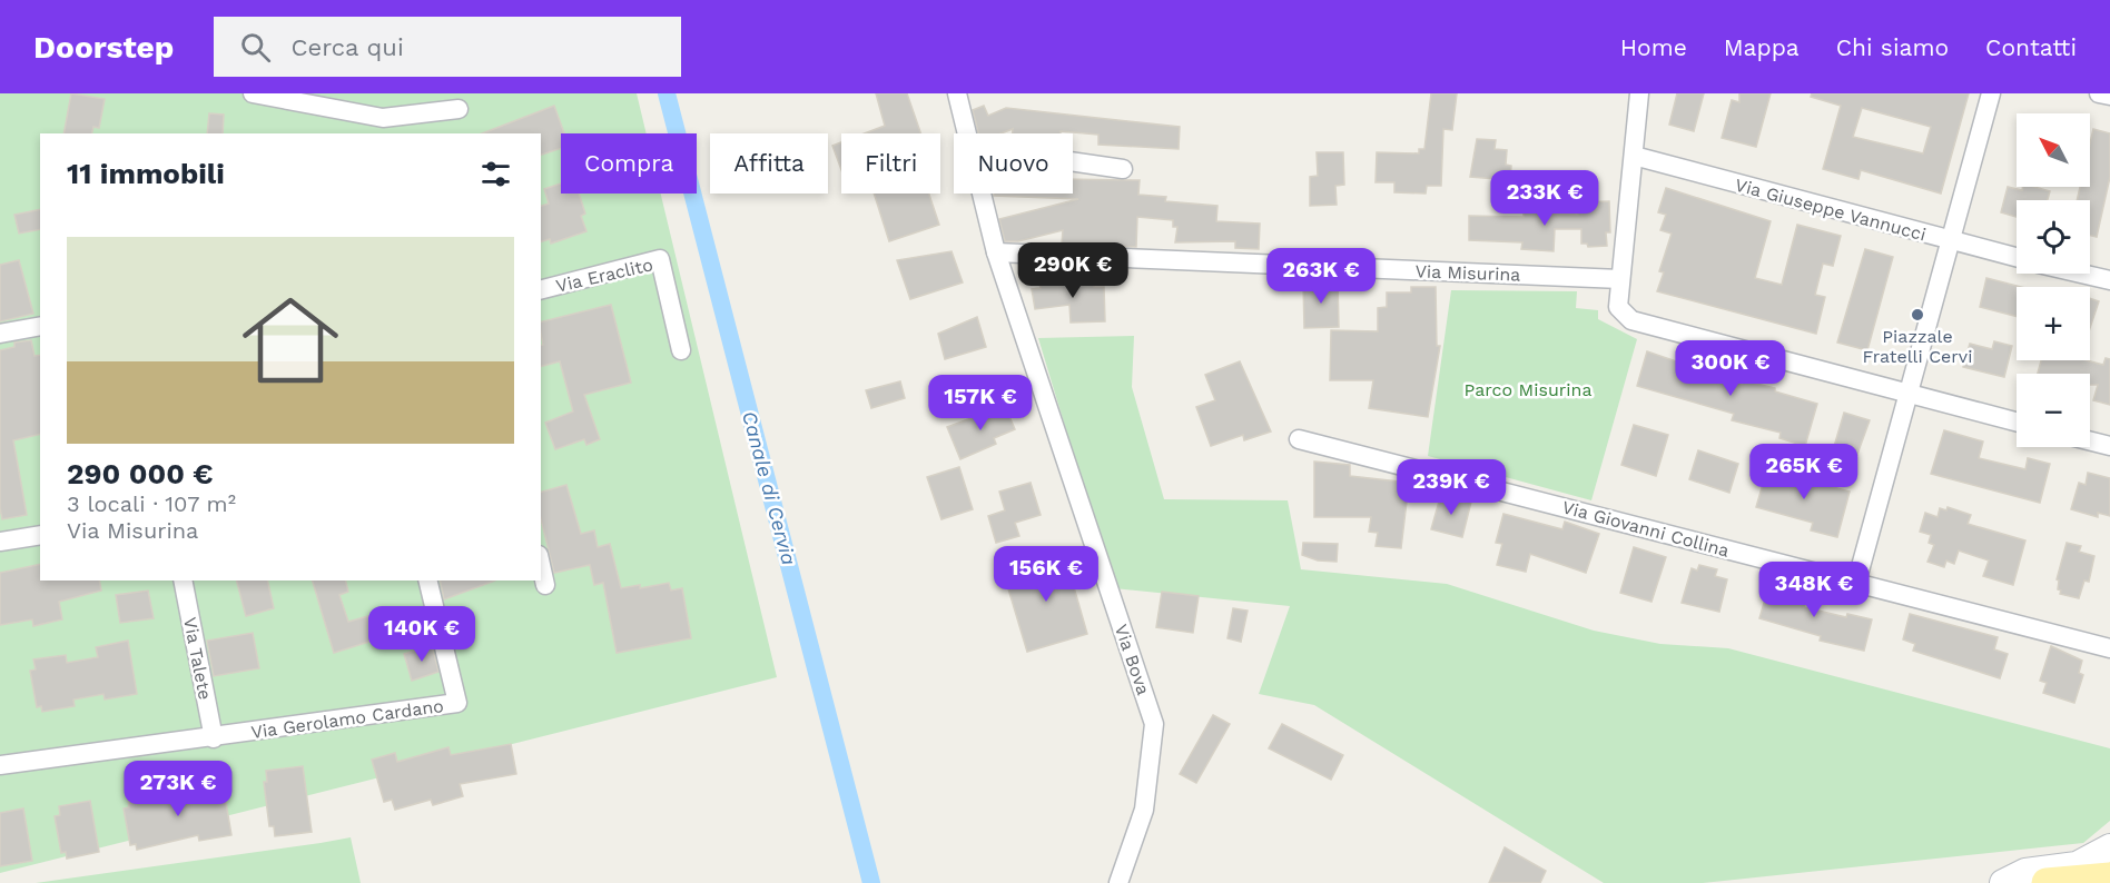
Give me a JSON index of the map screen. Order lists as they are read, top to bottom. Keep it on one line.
{"streets":{"street":["Via Giuseppe Vannucci","Via Misurina","Via Eraclito","Via Giovanni Collina","Via Talete","Via Bova","Via Gerolamo Cardano"]},"crossings":[["Via Misurina","Via Bova"],["Via Talete","Via Gerolamo Cardano"]],"water":["Canale di Cervia"],"parks":["Parco Misurina"],"places":["Piazzale Fratelli Cervi"],"north":"top left","page":{"header":"Doorstep","search":"Cerca qui","nav":["Home","Mappa","Chi siamo","Contatti"],"map_buttons":["+","−"],"chip":["Compra","Affitta","Filtri","Nuovo"],"heading":"11 immobili","price":["233K €","290K €","263K €","300K €","157K €","265K €","239K €","156K €","348K €","140K €","273K €"],"list":[{"name":"290 000 €","note":"3 locali · 107 m² · Via Misurina"}]}}
